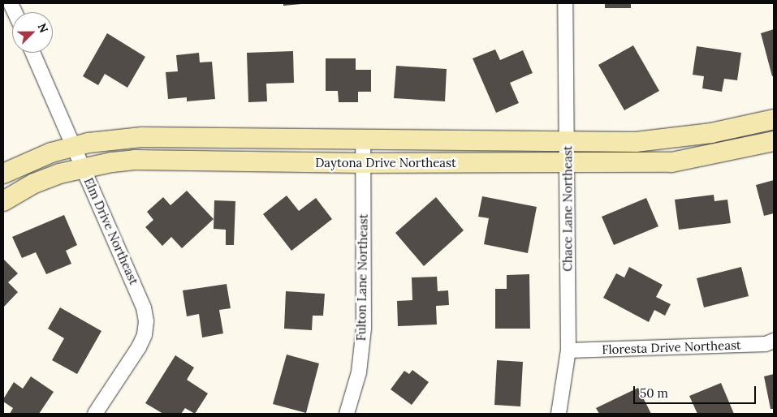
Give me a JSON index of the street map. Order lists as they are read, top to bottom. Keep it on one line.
{"streets":{"street":["Daytona Drive Northeast","Chace Lane Northeast","Elm Drive Northeast","Fulton Lane Northeast","Floresta Drive Northeast"]},"crossings":[["Daytona Drive Northeast","Chace Lane Northeast"],["Daytona Drive Northeast","Elm Drive Northeast"],["Daytona Drive Northeast","Fulton Lane Northeast"],["Chace Lane Northeast","Floresta Drive Northeast"]],"scale_bar":"50 m","north":"top right"}
